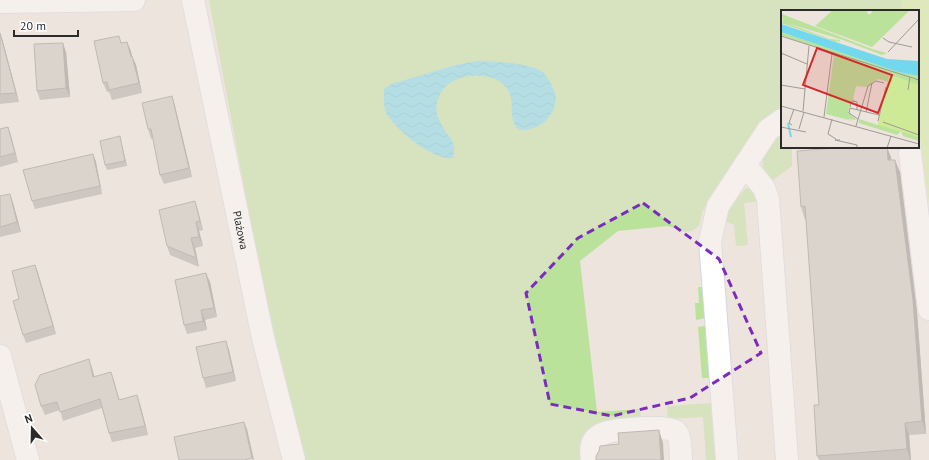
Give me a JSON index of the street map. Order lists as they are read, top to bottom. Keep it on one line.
{"streets":{"street":["Plażowa"]},"scale_bar":"20 m","north":"top"}
